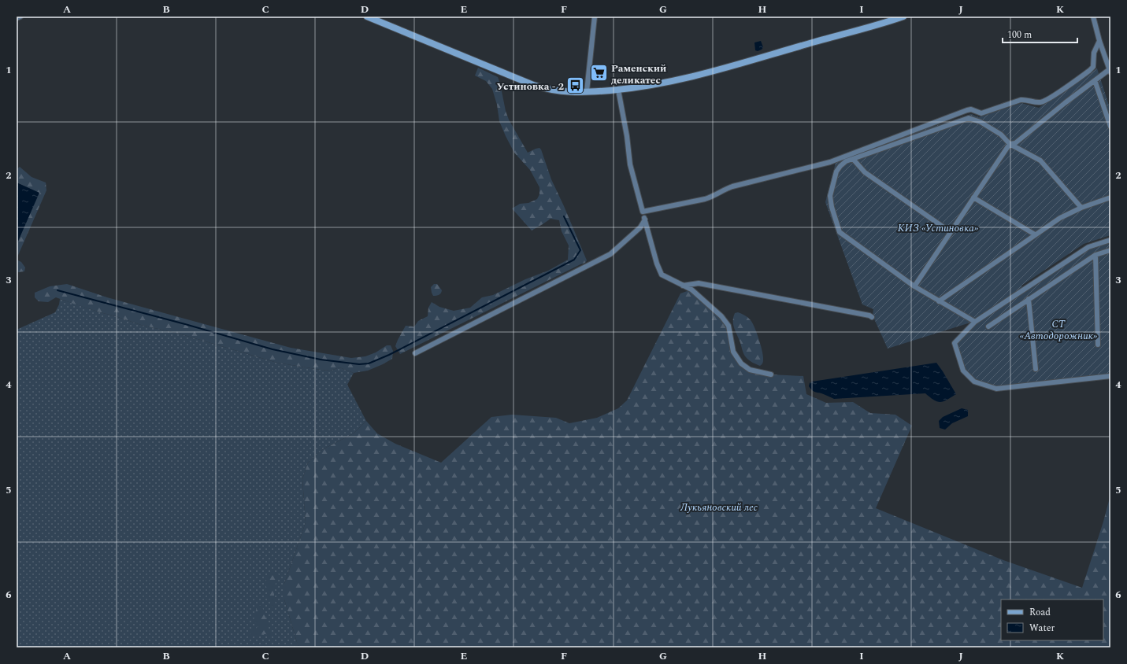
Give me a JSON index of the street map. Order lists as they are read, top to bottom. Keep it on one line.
{"parks":["КИЗ «Устиновка»","СТ «Автодорожник»","Лукьяновский лес"],"places":{"supermarket":["Раменский деликатес"],"bus stop":["Устиновка - 2"]},"legend":["Road","Water"],"scale_bar":"100 m","grid":{"columns":["A","B","C","D","E","F","G","H","I","J","K"],"rows":["1","2","3","4","5","6"]}}
